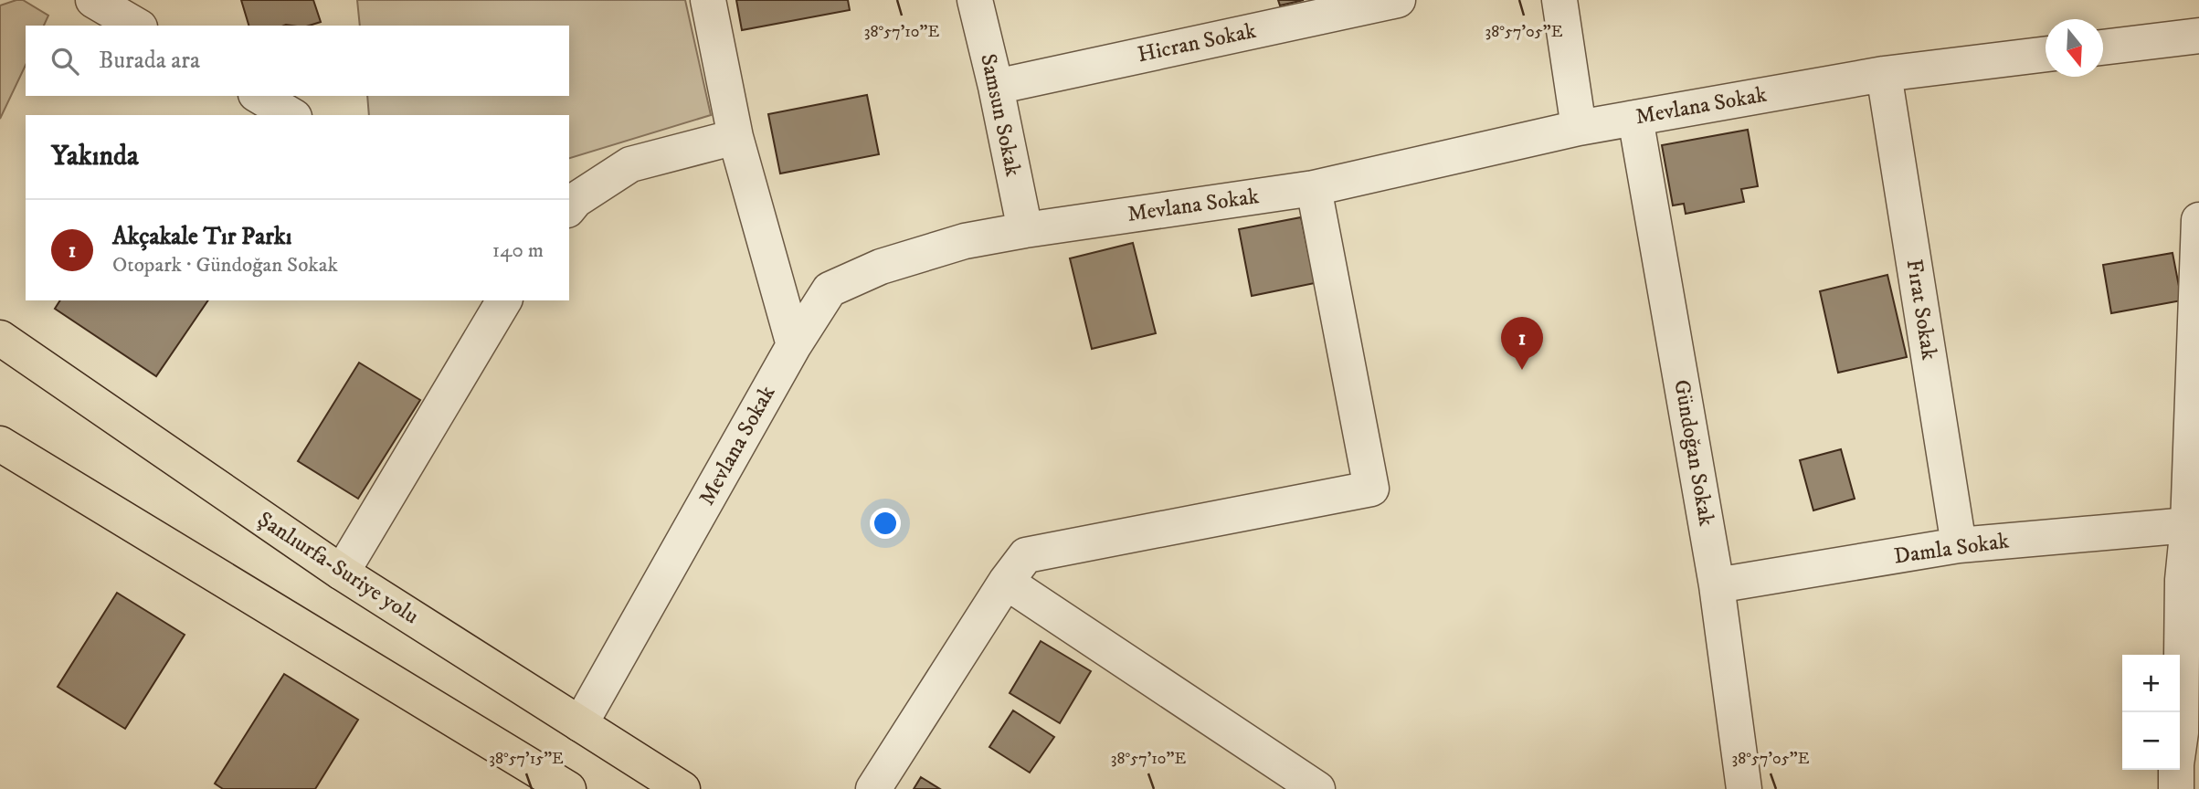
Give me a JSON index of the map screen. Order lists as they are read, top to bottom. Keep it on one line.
{"streets":{"main road":["Şanlıurfa-Suriye yolu"],"street":["Hicran Sokak","Mevlana Sokak","Samsun Sokak","Fırat Sokak","Gündoğan Sokak","Damla Sokak"]},"crossings":[["Hicran Sokak","Samsun Sokak"],["Mevlana Sokak","Samsun Sokak"],["Mevlana Sokak","Fırat Sokak"],["Mevlana Sokak","Gündoğan Sokak"],["Mevlana Sokak","Şanlıurfa-Suriye yolu"],["Fırat Sokak","Damla Sokak"],["Gündoğan Sokak","Damla Sokak"]],"north":"bottom","page":{"search":"Burada ara","heading":"Yakında","list":[{"mark":"1","name":"Akçakale Tır Parkı","note":"Otopark · Gündoğan Sokak","value":"140 m"}],"pins":"1","map_buttons":["+","−"]},"coordinates":["38°57'10\"E","38°57'05\"E","38°57'15\"E"]}
